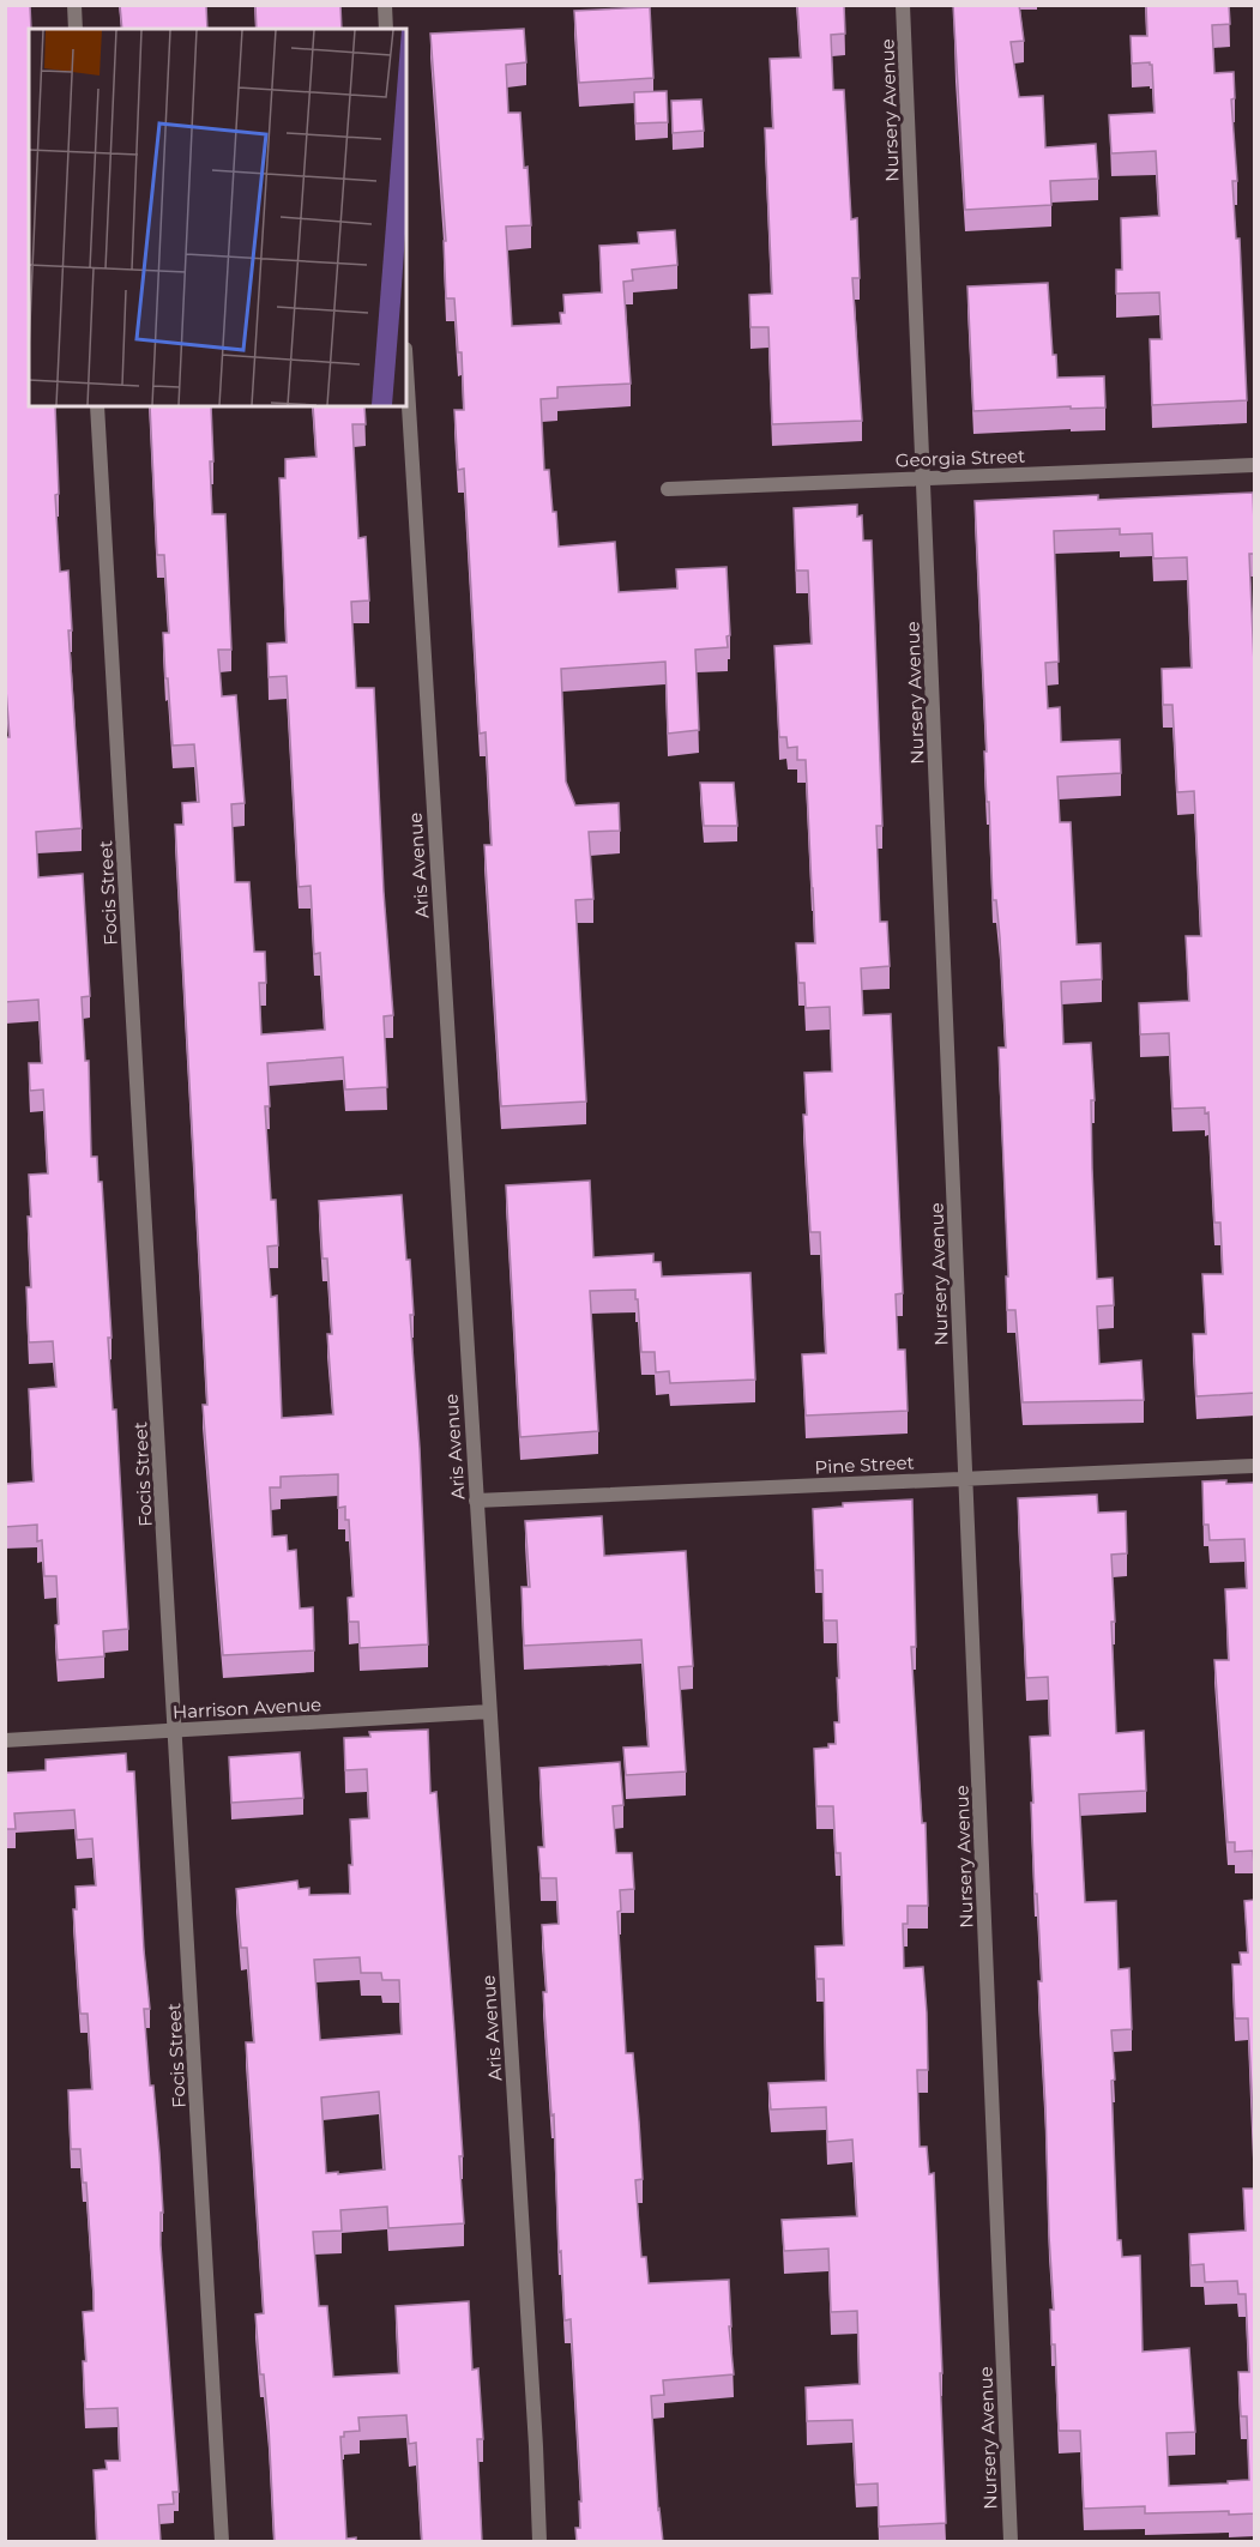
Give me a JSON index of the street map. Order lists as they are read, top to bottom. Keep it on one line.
{"streets":{"street":["Nursery Avenue","Georgia Street","Aris Avenue","Focis Street","Pine Street","Harrison Avenue"]},"crossings":[["Nursery Avenue","Georgia Street"],["Nursery Avenue","Pine Street"],["Aris Avenue","Pine Street"],["Aris Avenue","Harrison Avenue"],["Focis Street","Harrison Avenue"]]}
